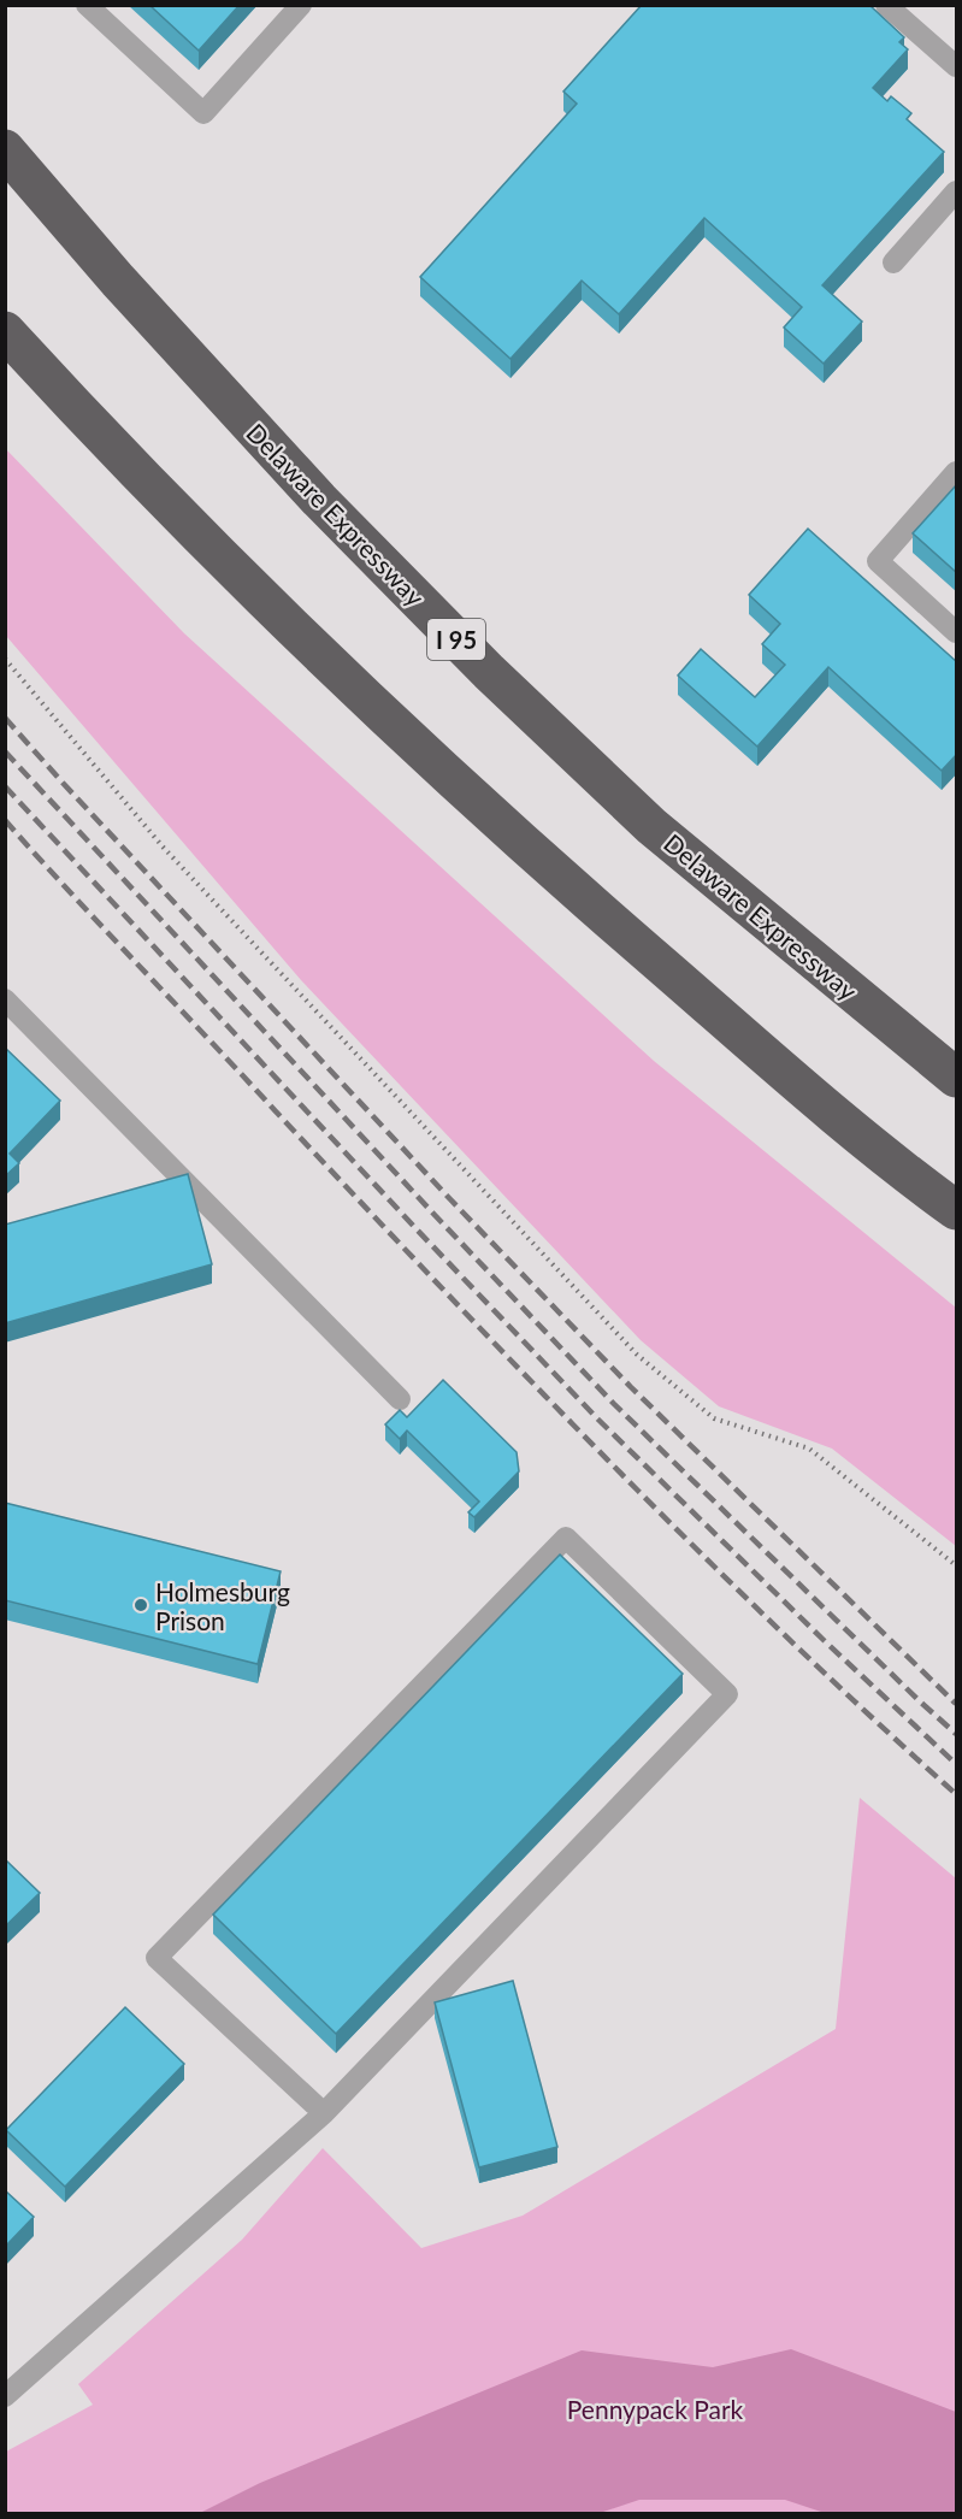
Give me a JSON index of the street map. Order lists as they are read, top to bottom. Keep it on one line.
{"streets":{"highway":["Delaware Expressway","I 95"]},"parks":["Pennypack Park"],"places":["Holmesburg Prison"]}
